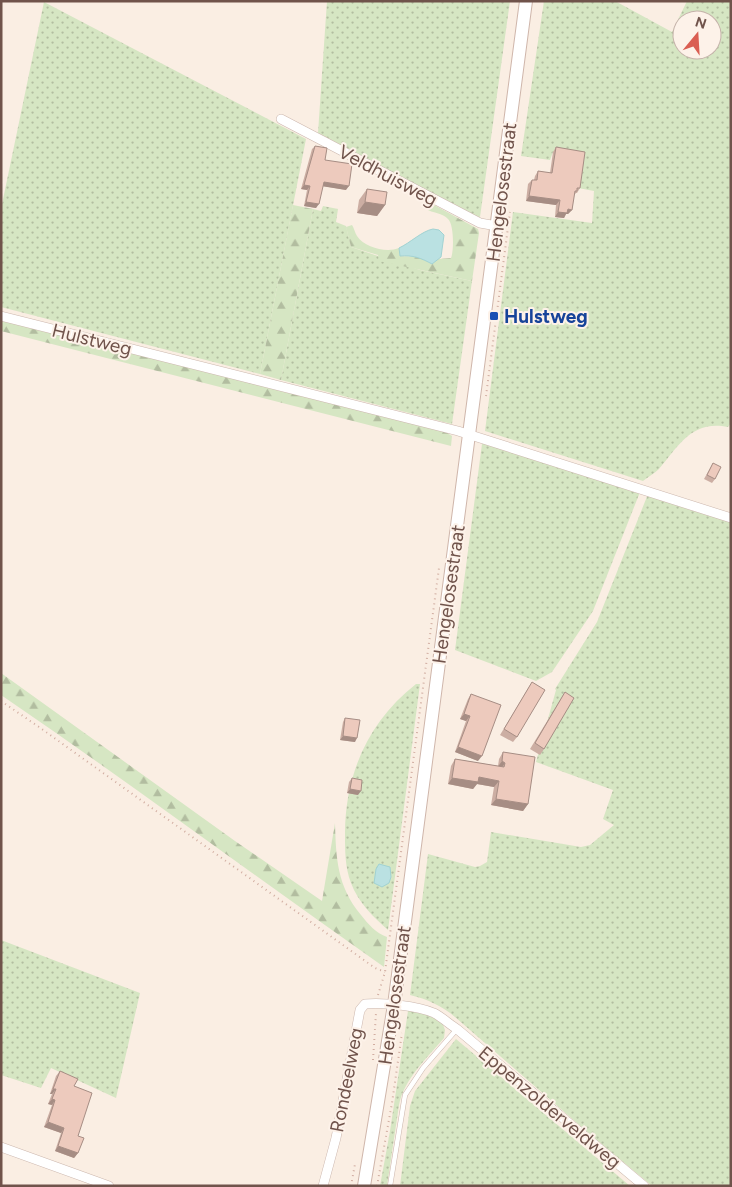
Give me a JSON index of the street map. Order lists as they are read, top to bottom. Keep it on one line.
{"streets":{"main road":["Hengelosestraat"],"street":["Veldhuisweg","Hulstweg","Rondeelweg","Eppenzolderveldweg"]},"crossings":[["Veldhuisweg","Hengelosestraat"],["Hengelosestraat","Hulstweg"],["Hengelosestraat","Rondeelweg"],["Hengelosestraat","Eppenzolderveldweg"]],"places":{"transit":["Hulstweg"]},"north":"top"}
